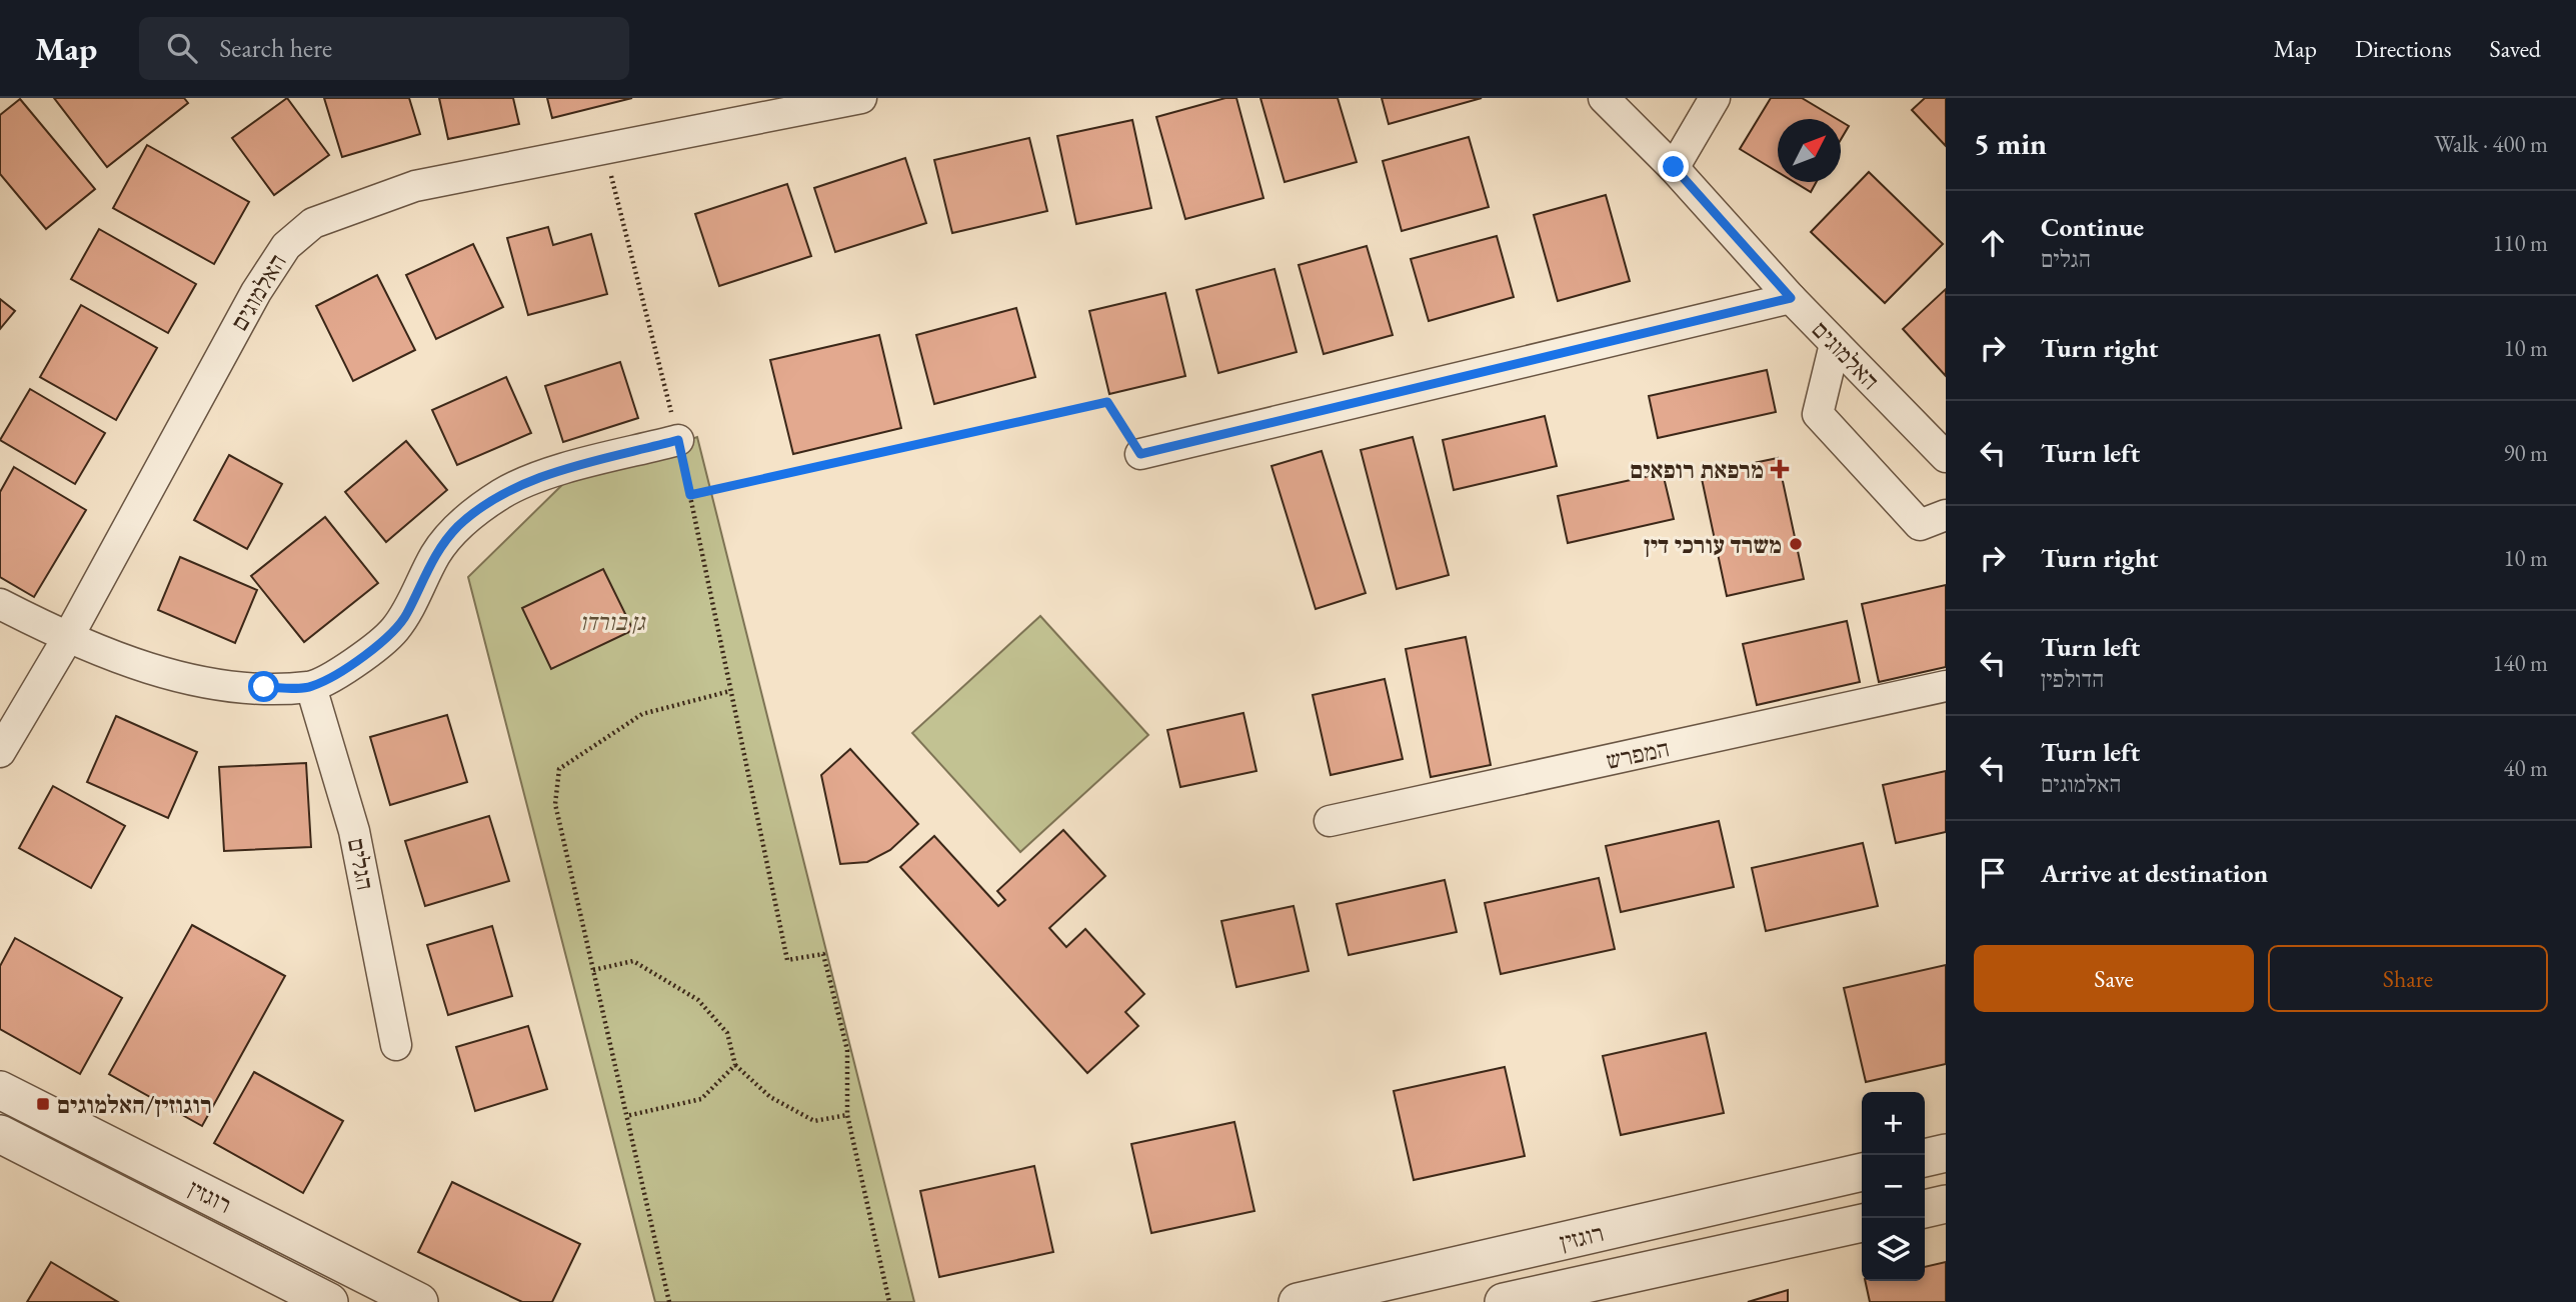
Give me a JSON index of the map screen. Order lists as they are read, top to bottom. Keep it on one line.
{"streets":{"street":["האלמוגים","המפרש","הגלים","רוגזין"]},"parks":["גן בורדו"],"places":{"health":["מרפאת רופאים"],"other":["משרד עורכי דין"],"transit":["רוגוזין/האלמוגים"]},"north":"top right","page":{"header":"Map","search":"Search here","nav":["Map","Directions","Saved"],"heading":["5 min","Walk · 400 m"],"list":[["Continue","הגלים","110 m"],["Turn right","10 m"],["Turn left","90 m"],["Turn right","10 m"],["Turn left","הדולפין","140 m"],["Turn left","האלמוגים","40 m"],"Arrive at destination"],"buttons":["Save","Share"],"map_buttons":["+","−"]}}
